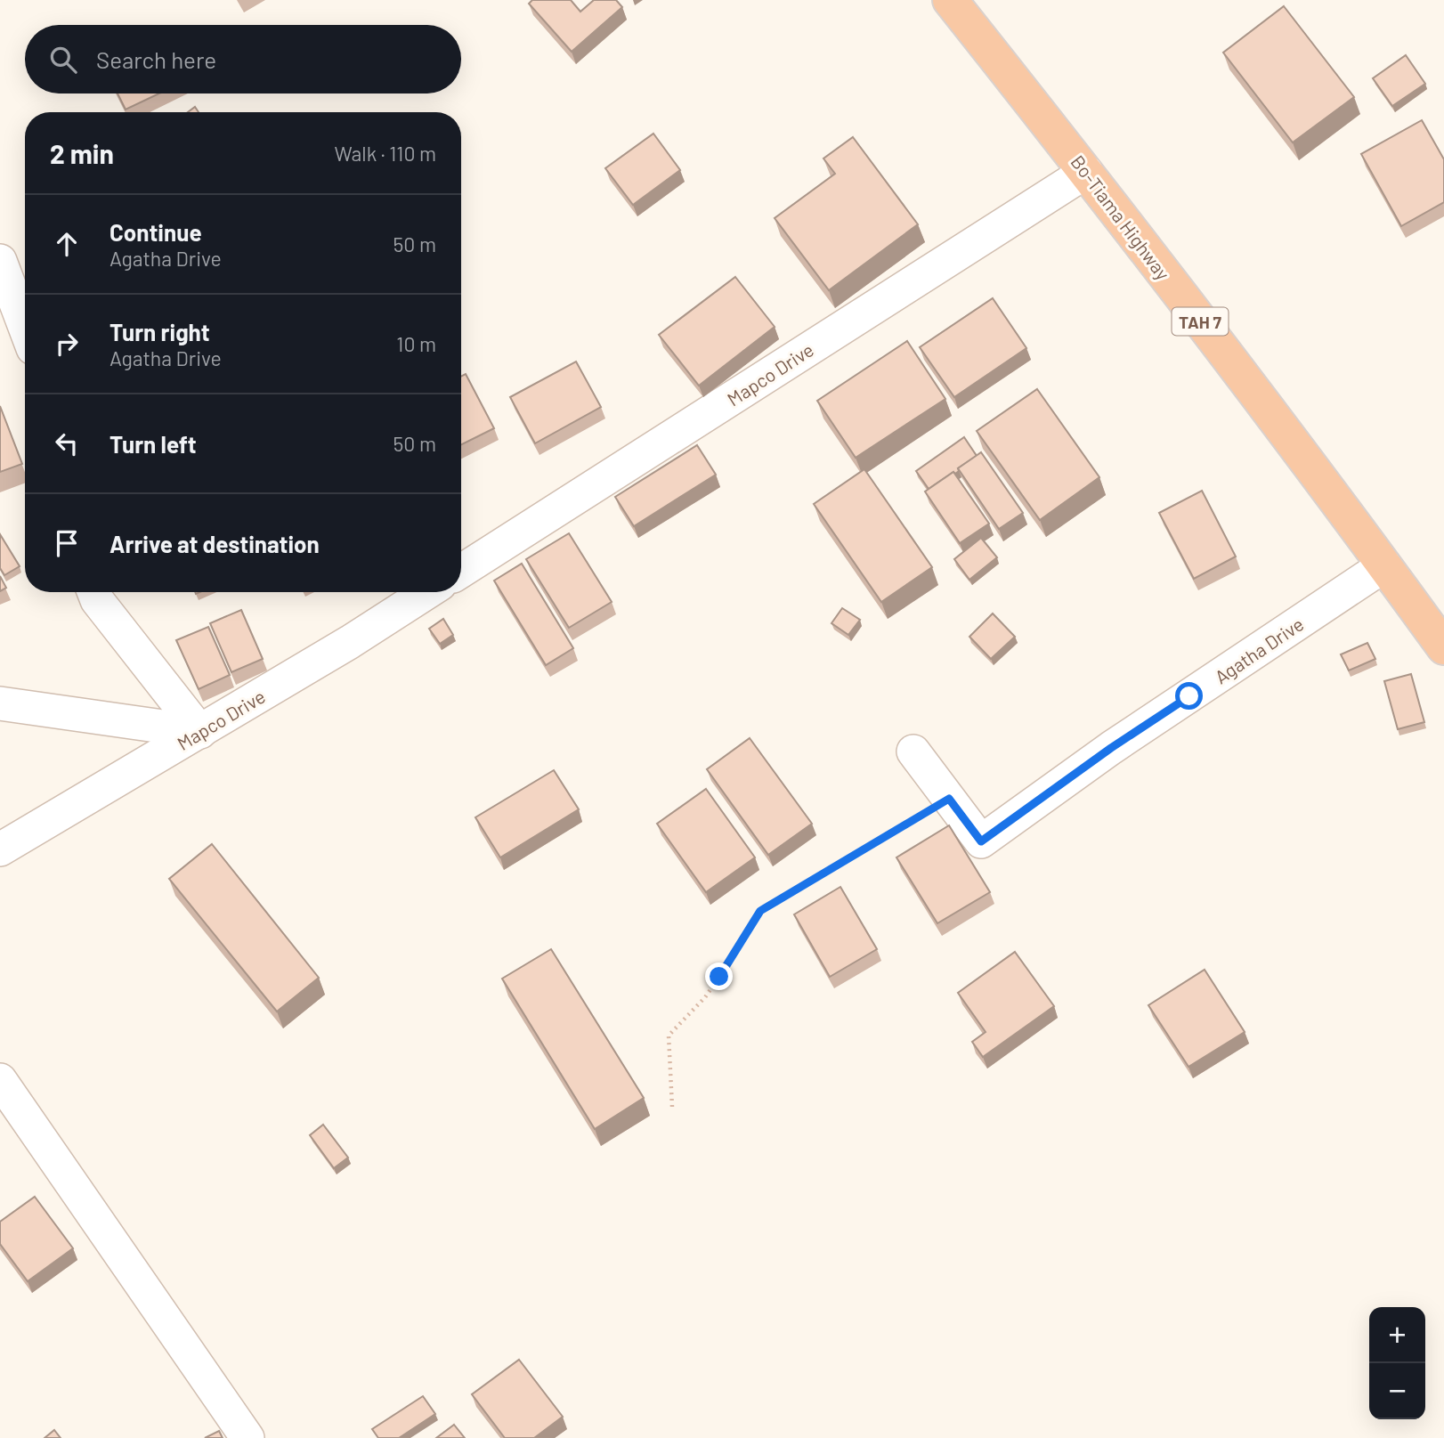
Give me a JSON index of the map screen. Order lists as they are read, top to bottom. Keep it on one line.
{"streets":{"highway":["Bo-Tiama Highway","TAH 7"],"street":["Mapco Drive","Agatha Drive"]},"crossings":[["Bo-Tiama Highway","Mapco Drive"],["Bo-Tiama Highway","Agatha Drive"]],"page":{"search":"Search here","heading":["2 min","Walk · 110 m"],"list":[["Continue","Agatha Drive","50 m"],["Turn right","Agatha Drive","10 m"],["Turn left","50 m"],"Arrive at destination"],"map_buttons":["+","−"]}}
